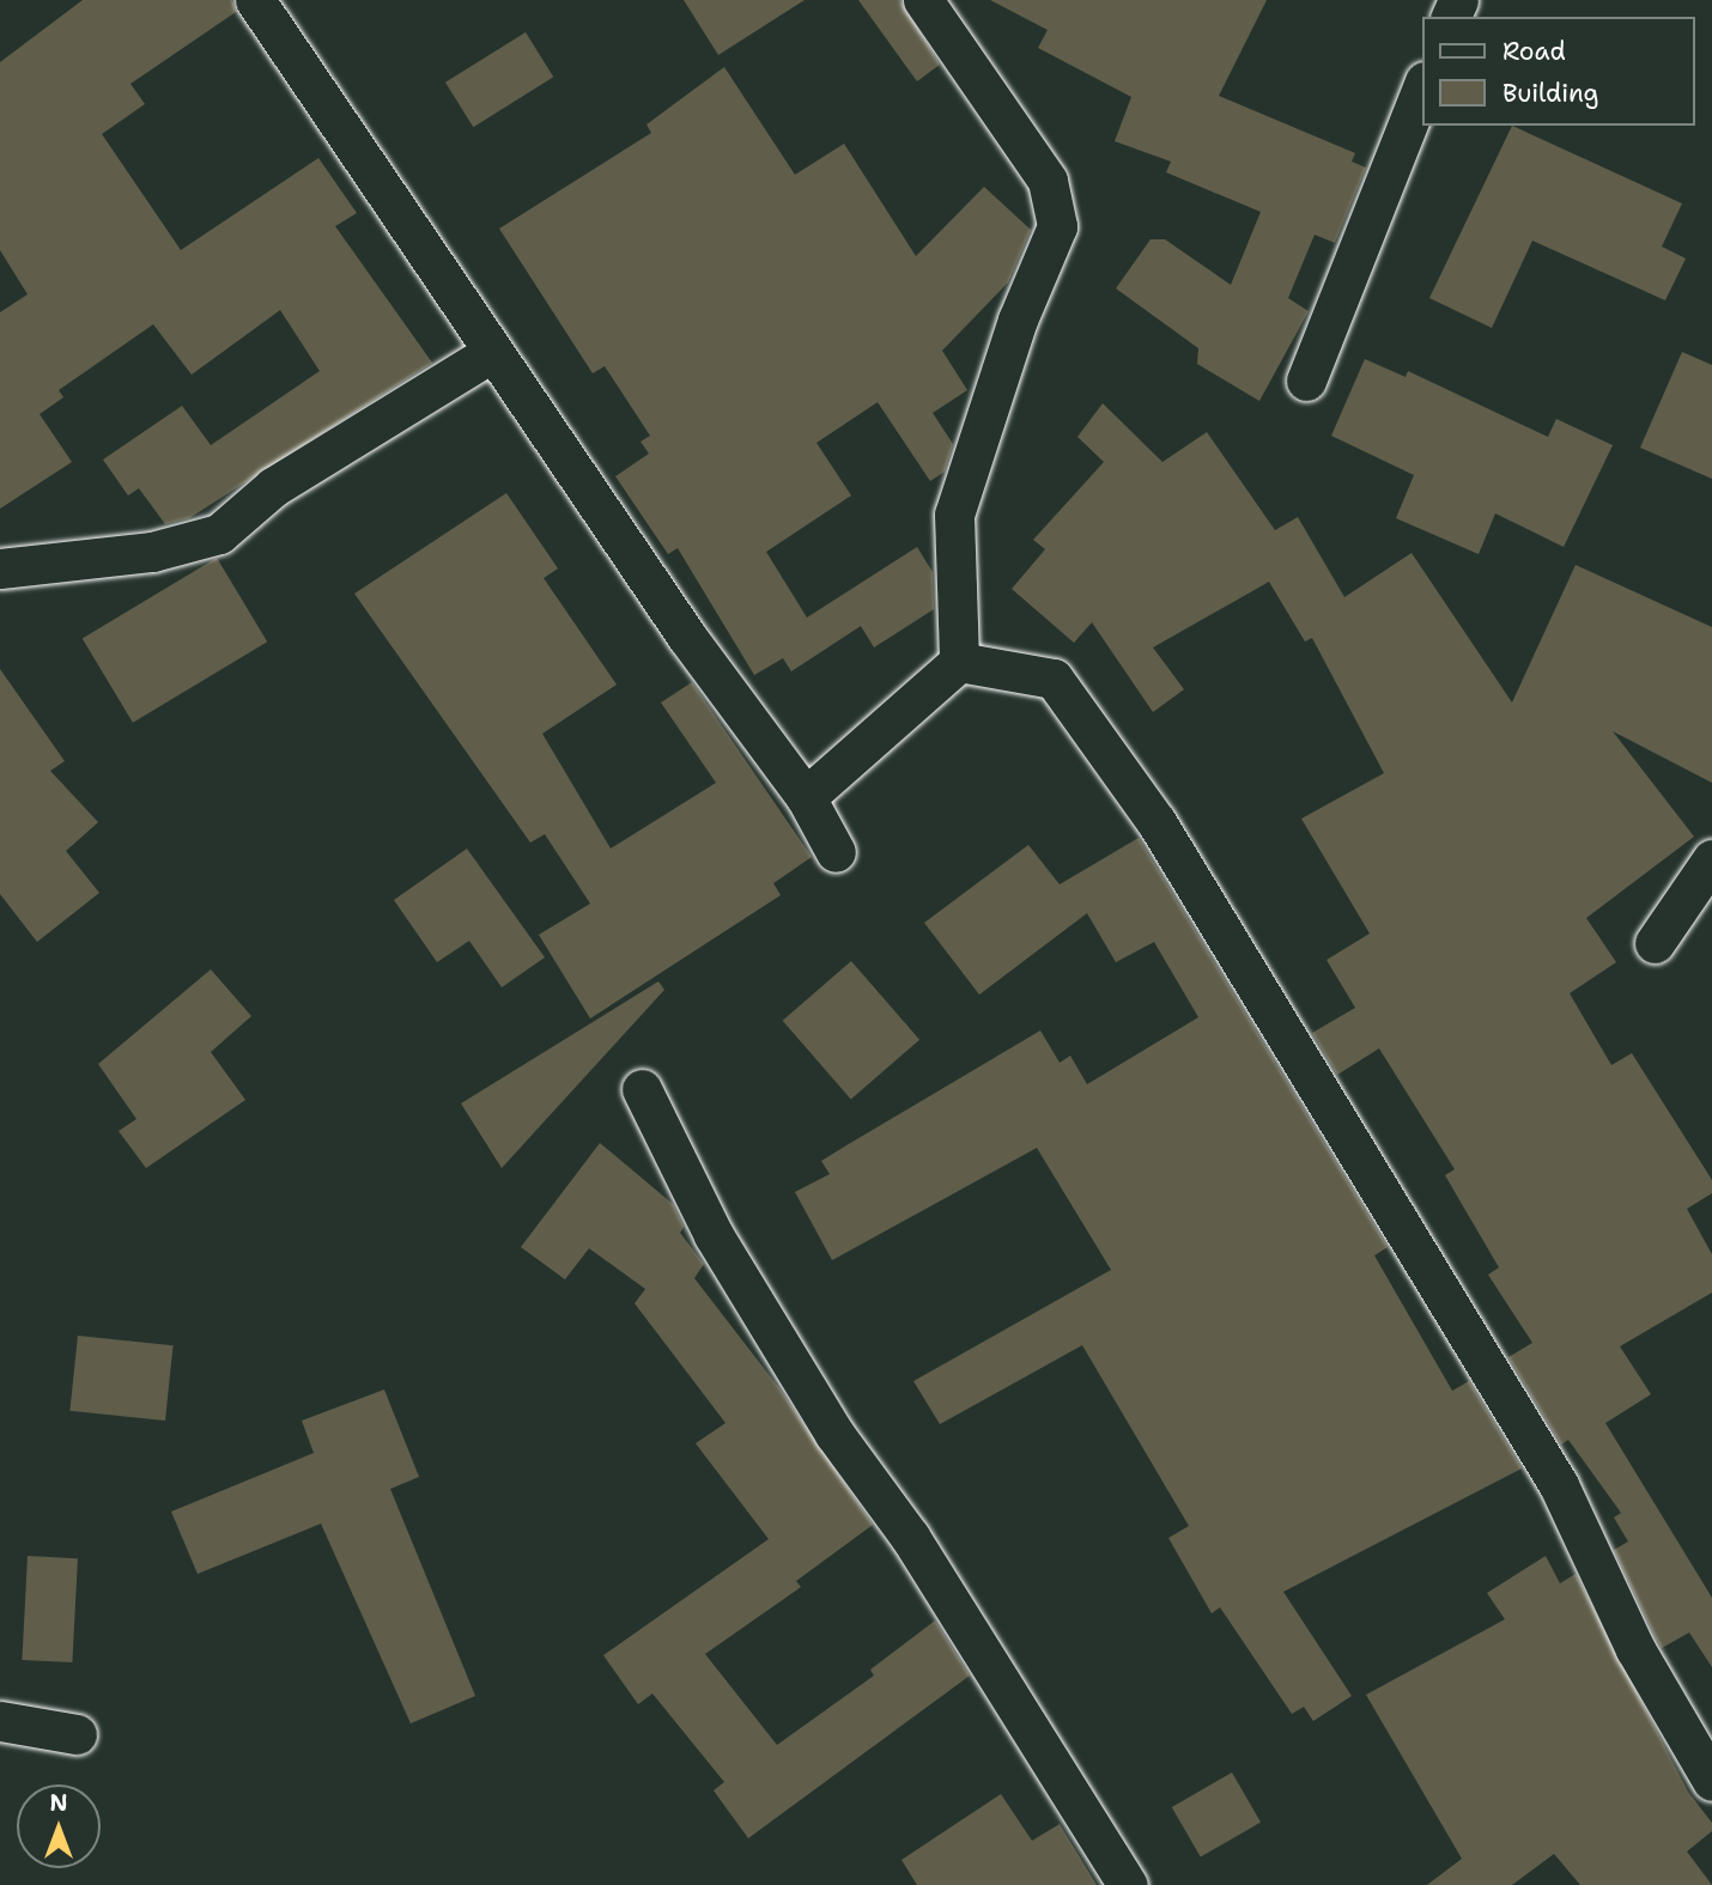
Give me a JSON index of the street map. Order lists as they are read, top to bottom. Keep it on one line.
{"legend":["Road","Building"],"north":"top"}
